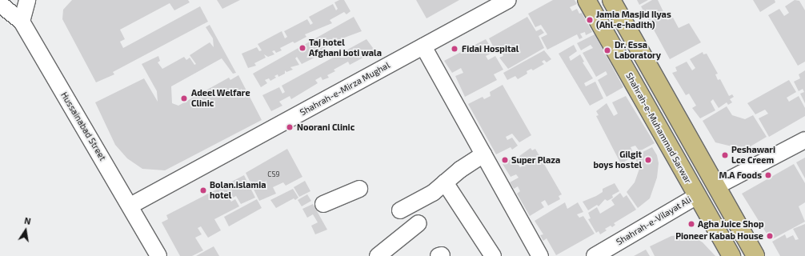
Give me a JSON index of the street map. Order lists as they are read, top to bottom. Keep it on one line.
{"streets":{"main road":["Shahrah-e-Muhammad Sarwar"],"street":["Shahrah-e-Mirza Mughal","Hussainabad Street","Shahrah-e-Vilayat Ali"]},"crossings":[["Shahrah-e-Mirza Mughal","Hussainabad Street"],["Shahrah-e-Muhammad Sarwar","Shahrah-e-Vilayat Ali"]],"places":["Jamia Masjid Ilyas (Ahl-e-hadith)","Taj hotel Afghani boti wala","Fidai Hospital","Dr. Essa Laboratory","Adeel Welfare Clinic","Noorani Clinic","Peshawari Lce Creem","Super Plaza","Gilgit boys hostel","M.A Foods","Bolan.islamia hotel","Agha Juice Shop","Pioneer Kabab House"],"house_numbers":["CS9"],"north":"top"}
